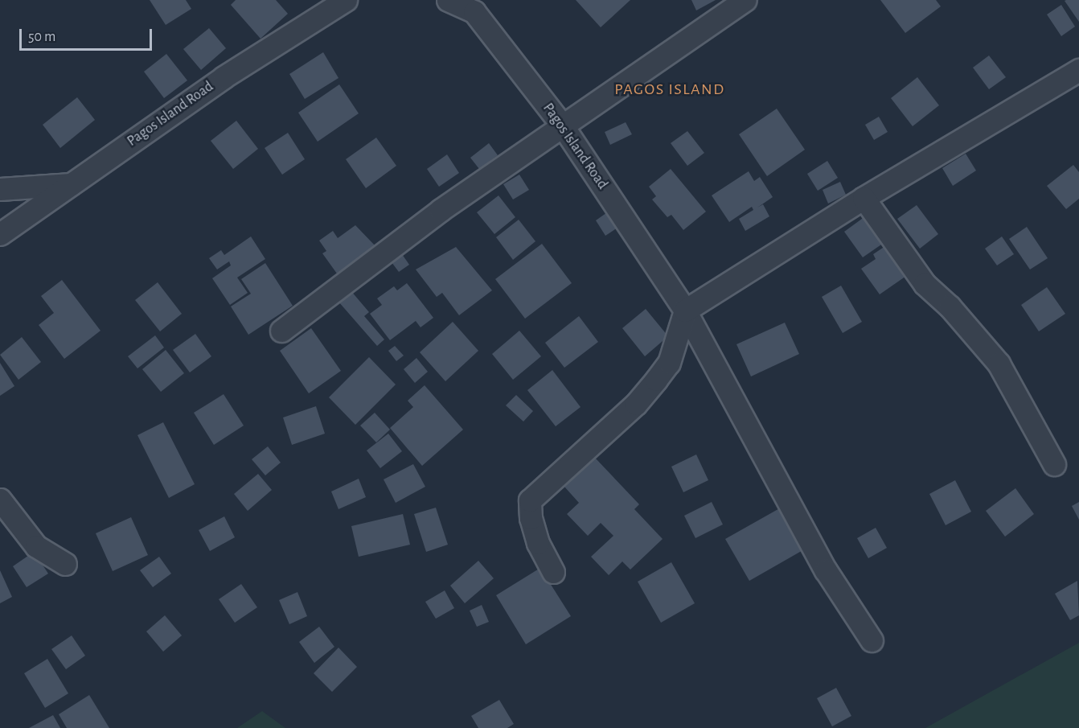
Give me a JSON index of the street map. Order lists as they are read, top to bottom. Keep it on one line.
{"streets":{"street":["Pagos Island Road"]},"districts":["PAGOS ISLAND"],"scale_bar":"50 m"}
